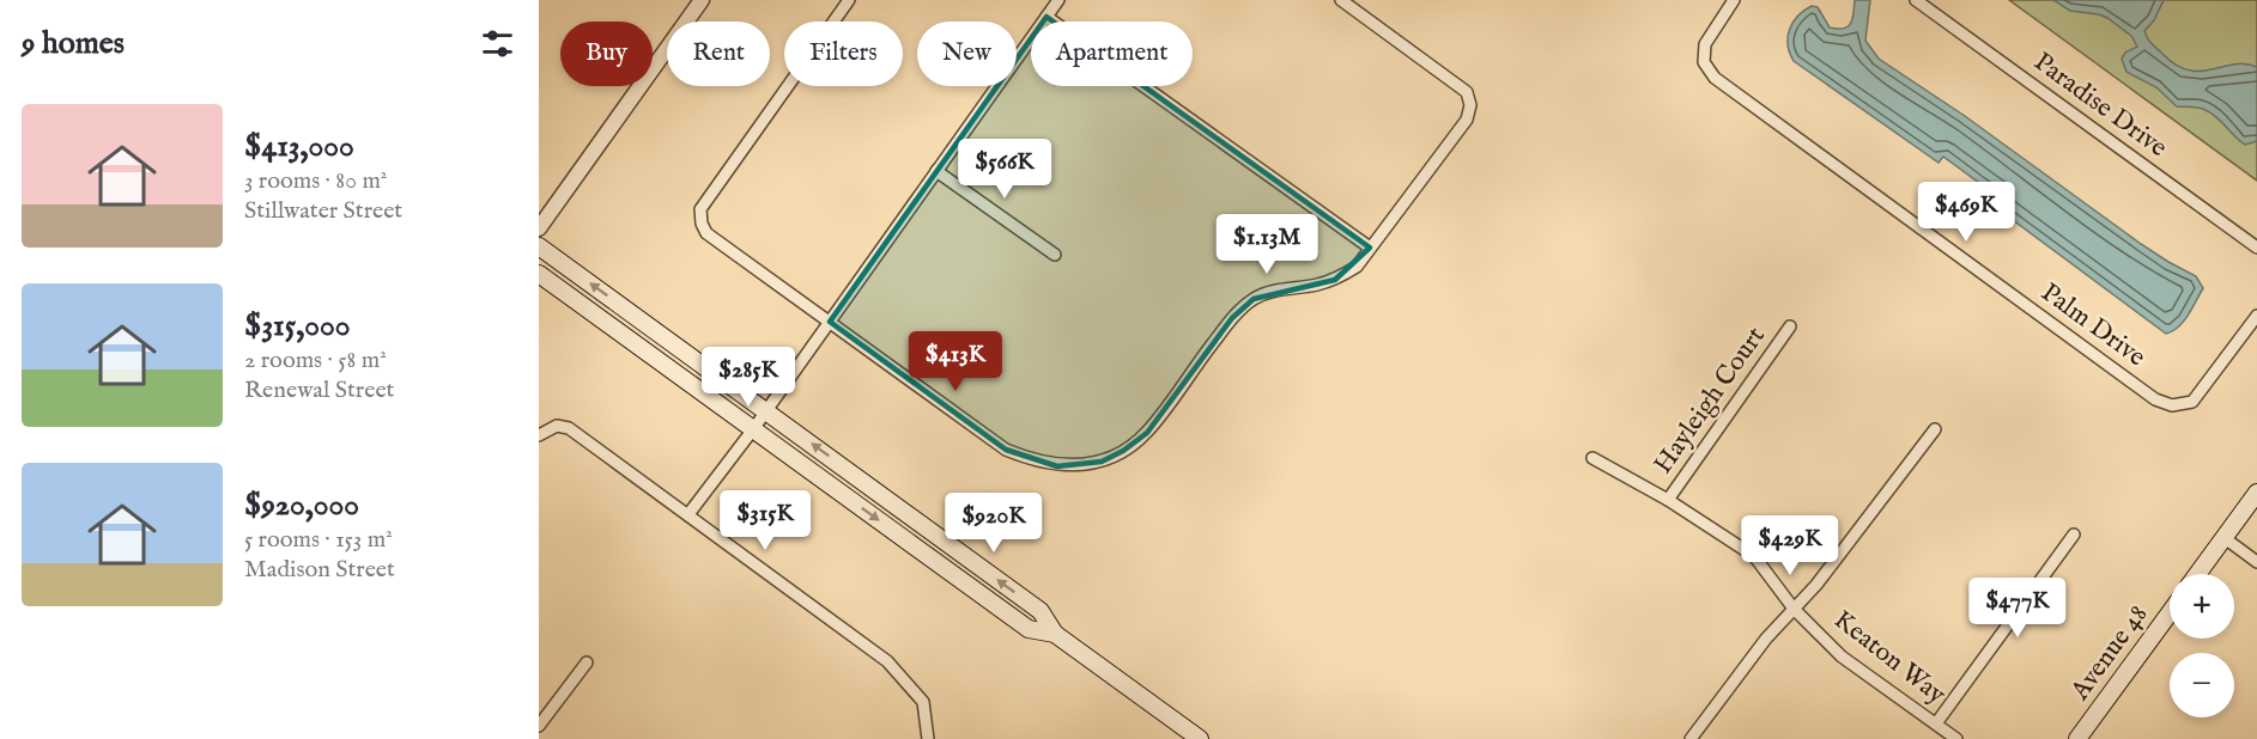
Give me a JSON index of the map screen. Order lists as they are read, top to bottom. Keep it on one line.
{"streets":{"main road":["Avenue 48"],"street":["Paradise Drive","Palm Drive","Hayleigh Court","Keaton Way"]},"crossings":[["Hayleigh Court","Keaton Way"]],"page":{"heading":"9 homes","chip":["Buy","Rent","Filters","New","Apartment"],"list":[{"name":"$413,000","note":"3 rooms · 80 m² · Stillwater Street"},{"name":"$315,000","note":"2 rooms · 58 m² · Renewal Street"},{"name":"$920,000","note":"5 rooms · 153 m² · Madison Street"}],"price":["$566K","$469K","$1.13M","$413K","$285K","$315K","$920K","$429K","$477K"],"map_buttons":["+","−"]}}
